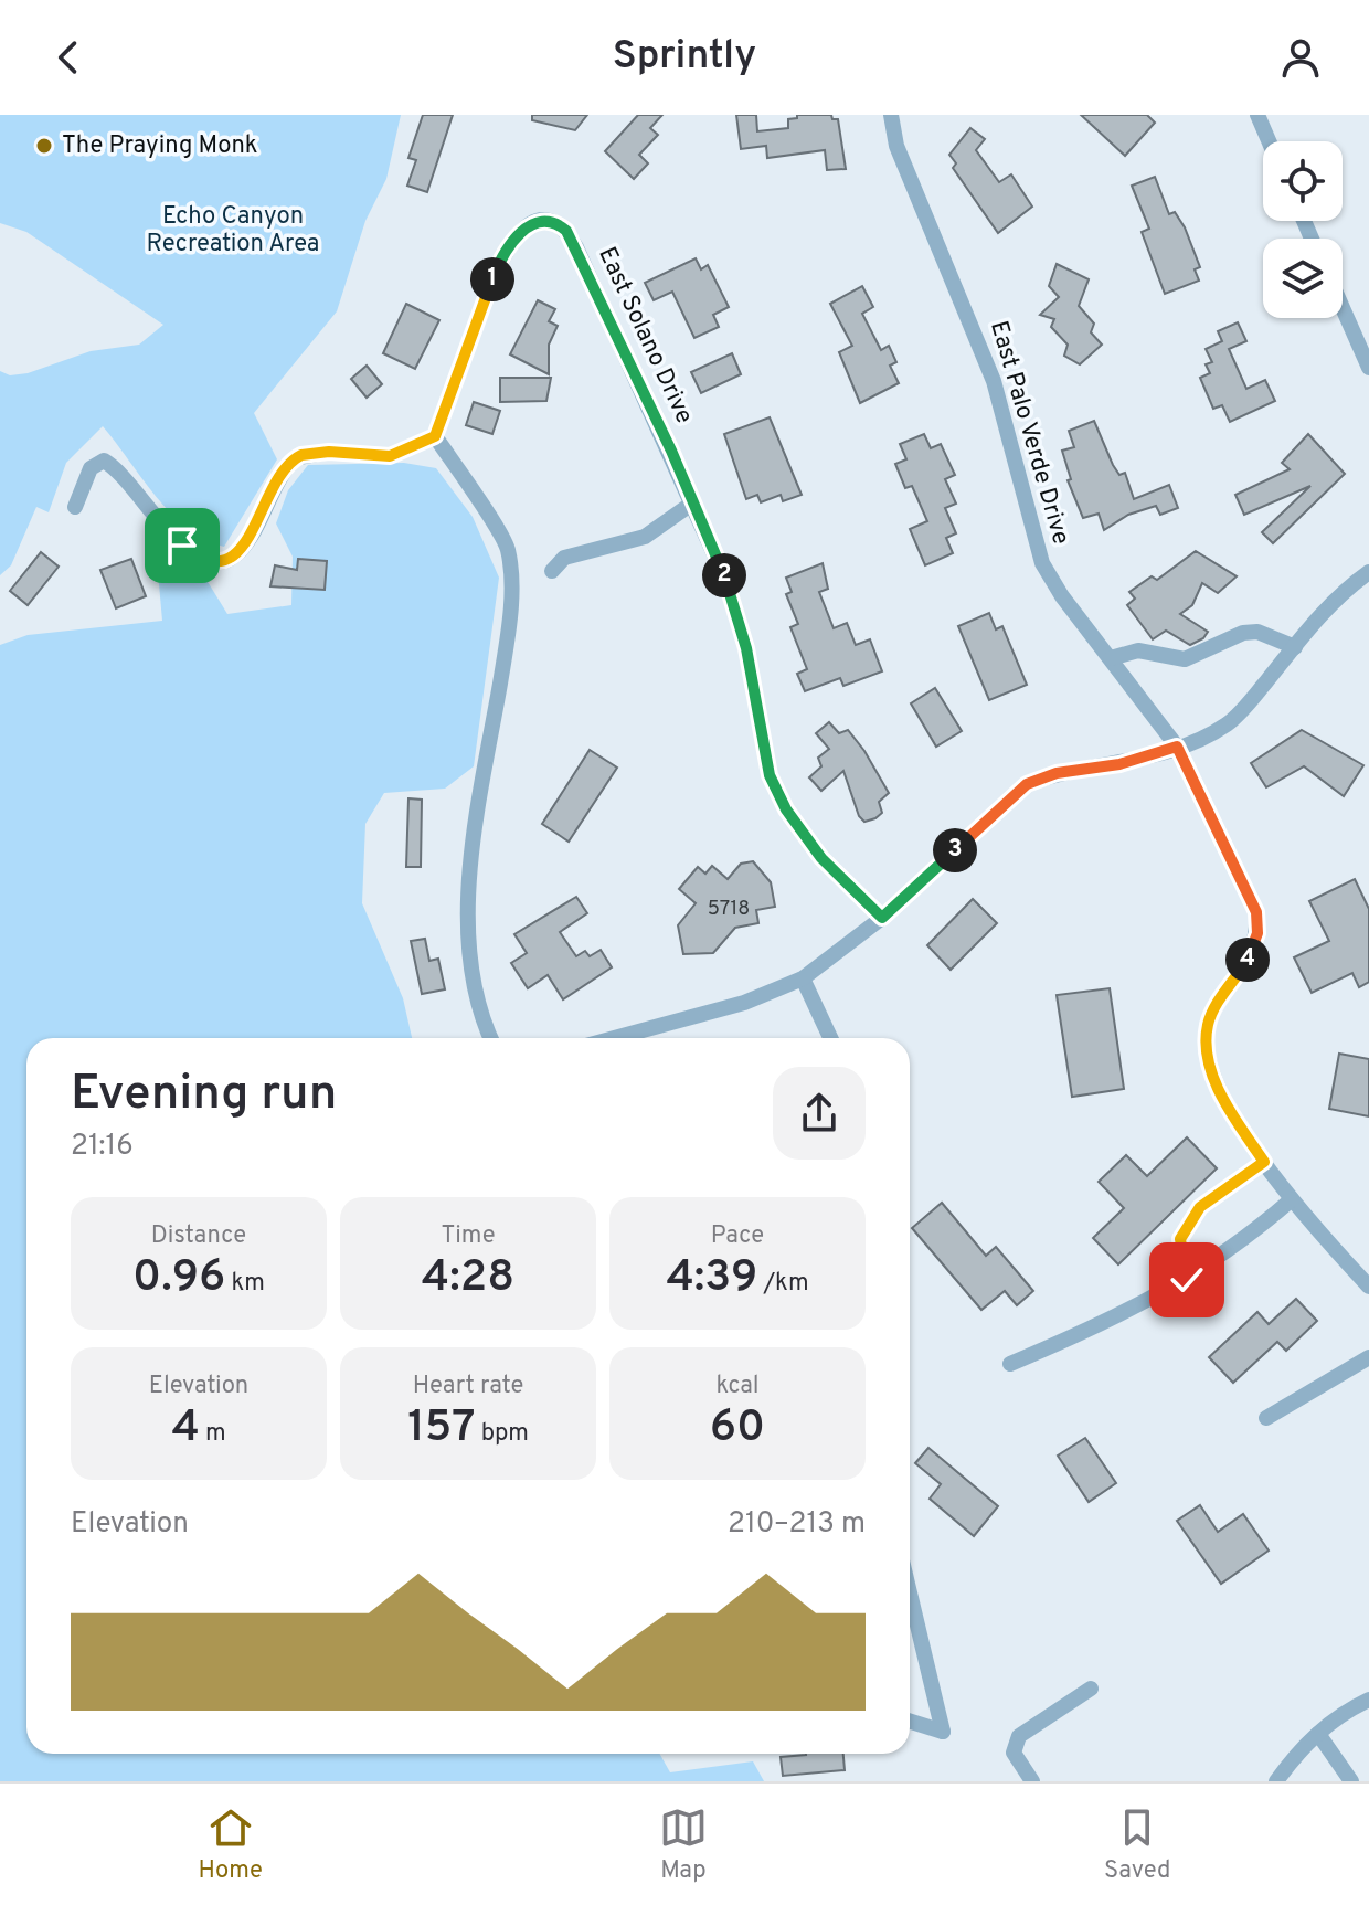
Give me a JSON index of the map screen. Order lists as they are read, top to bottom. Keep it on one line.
{"streets":{"street":["East Solano Drive","East Palo Verde Drive"]},"parks":["Echo Canyon Recreation Area"],"places":["The Praying Monk"],"house_numbers":["5718"],"page":{"header":"Sprintly","pins":["1","2","3","4"],"heading":["Evening run","21:16"],"stats":[["Distance","0.96 km"],["Time","4:28"],["Pace","4:39 /km"],["Elevation","4 m"],["Heart rate","157 bpm"],["kcal","60"]],"chart":["Elevation","210–213 m"],"tabs":["Home","Map","Saved"]}}
